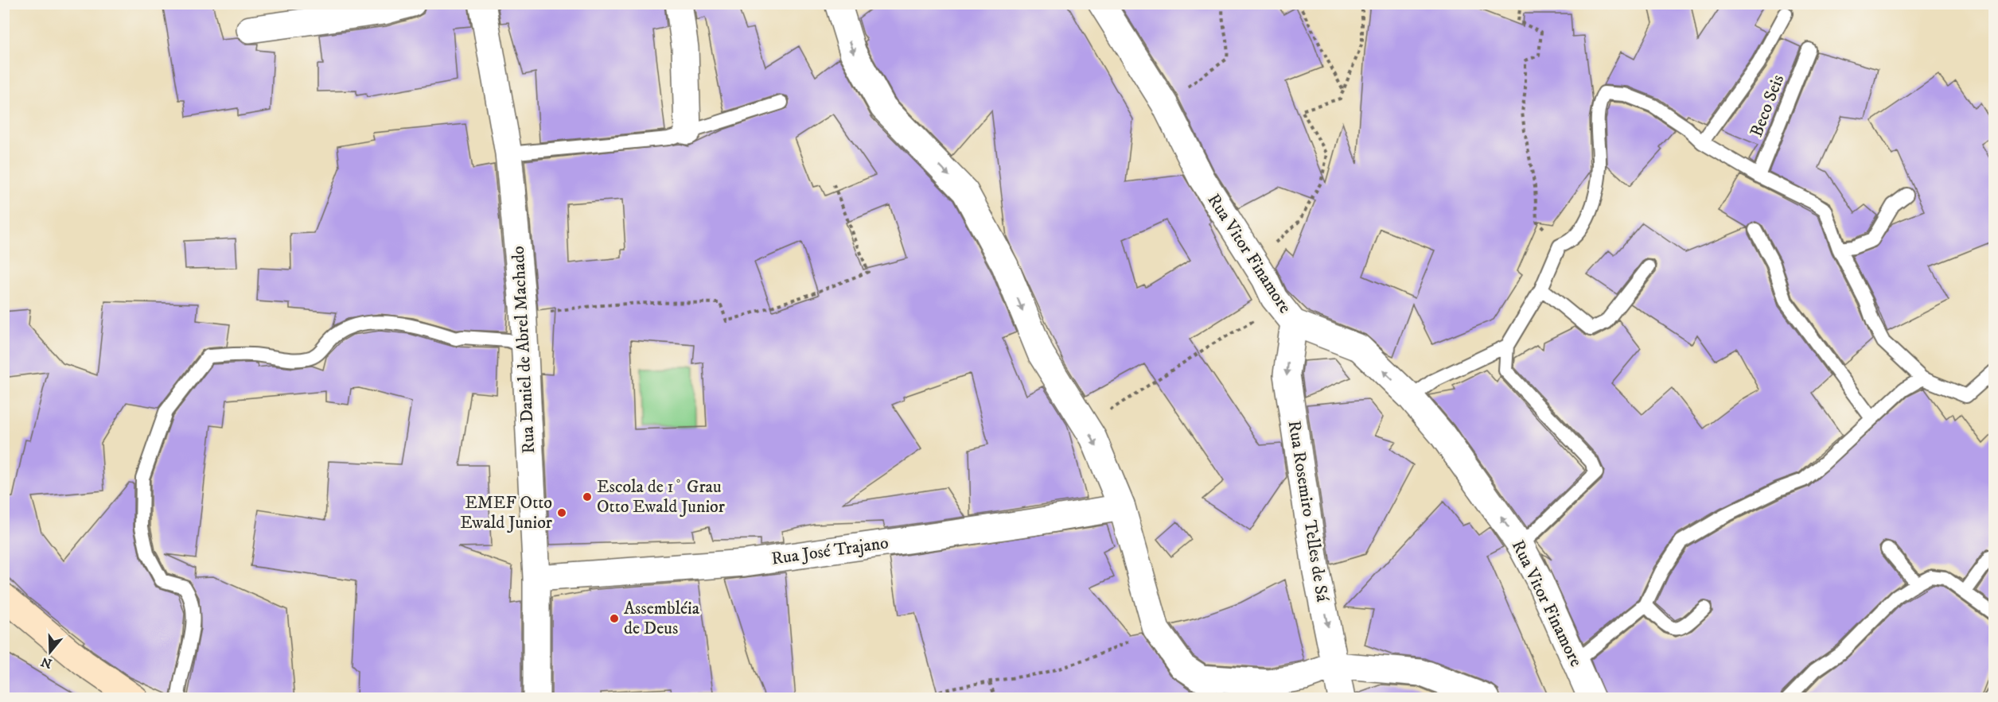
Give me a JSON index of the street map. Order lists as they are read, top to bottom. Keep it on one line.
{"streets":{"street":["Rua Vitor Finamore","Rua Daniel de Abrel Machado","Rua Rosemiro Telles de Sá","Rua José Trajano"],"lane":["Beco Seis"]},"crossings":[["Rua Vitor Finamore","Rua Rosemiro Telles de Sá"],["Rua Daniel de Abrel Machado","Rua José Trajano"]],"one_way":["Rua Vitor Finamore"],"places":["Escola de 1˚ Grau Otto Ewald Junior","EMEF Otto Ewald Junior","Assembléia de Deus"],"north":"bottom"}
